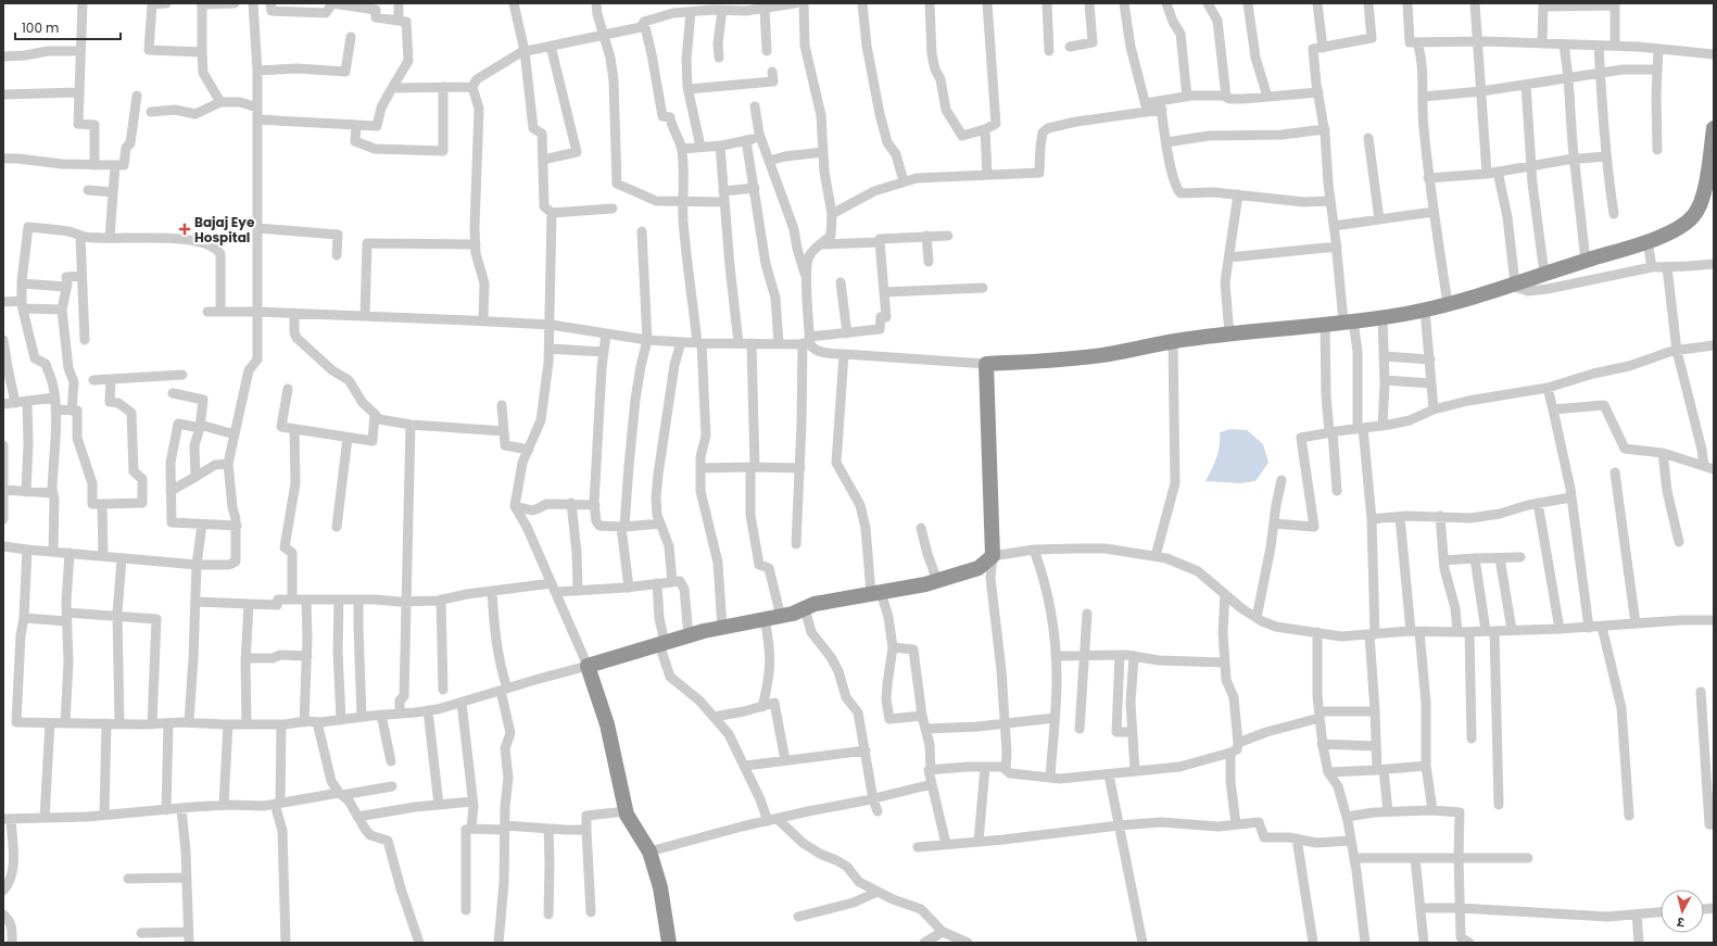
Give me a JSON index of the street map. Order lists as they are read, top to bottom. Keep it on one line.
{"places":{"health":["Bajaj Eye Hospital"]},"scale_bar":"100 m","north":"bottom"}
